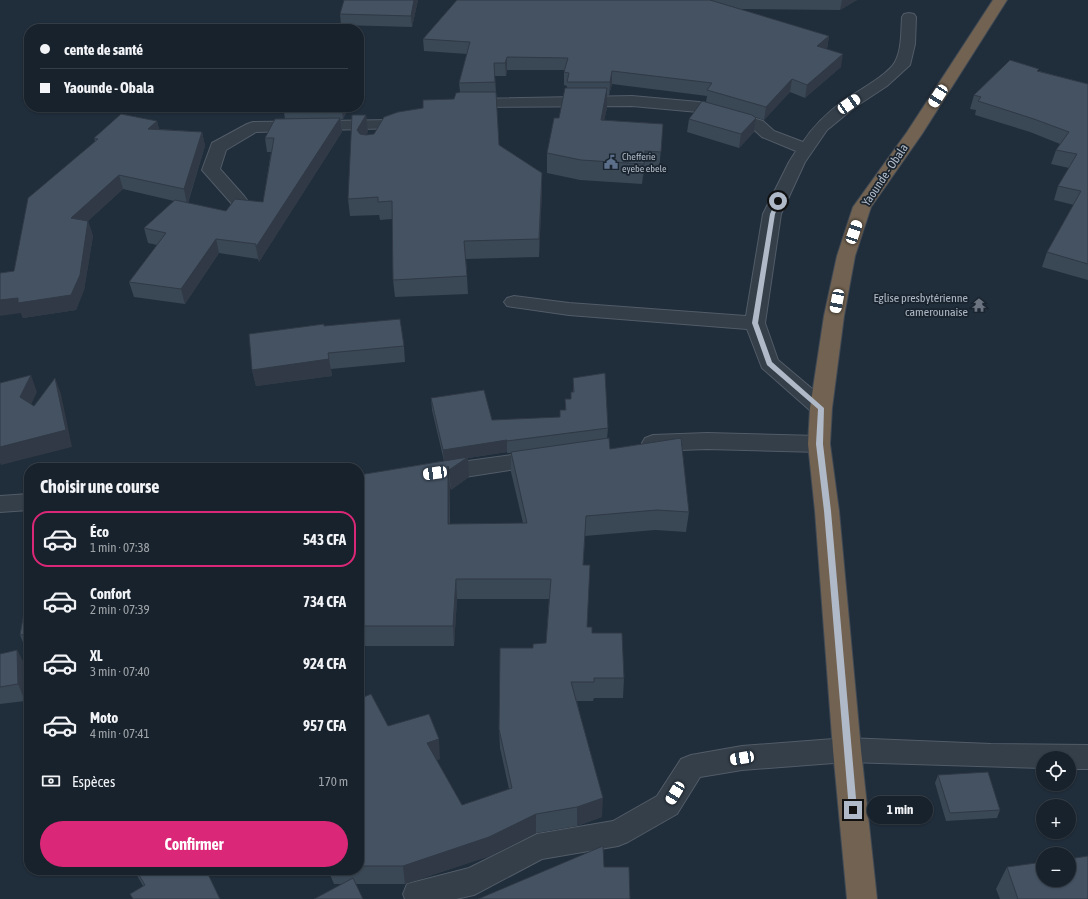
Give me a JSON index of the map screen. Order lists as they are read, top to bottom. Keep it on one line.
{"streets":{"highway":["Yaounde - Obala"]},"places":{"public building":["Chefferie eyebe ebele"],"temple":["Eglise presbytérienne camerounaise"]},"page":{"banner":["cente de santé","Yaounde - Obala"],"heading":"Choisir une course","list":[{"name":"Éco","note":"1 min · 07:38","value":"543 CFA"},{"name":"Confort","note":"2 min · 07:39","value":"734 CFA"},{"name":"XL","note":"3 min · 07:40","value":"924 CFA"},{"name":"Moto","note":"4 min · 07:41","value":"957 CFA"}],"map_buttons":["+","−"],"pay":["Espèces","170 m"],"bubble":"1 min","buttons":"Confirmer"}}
